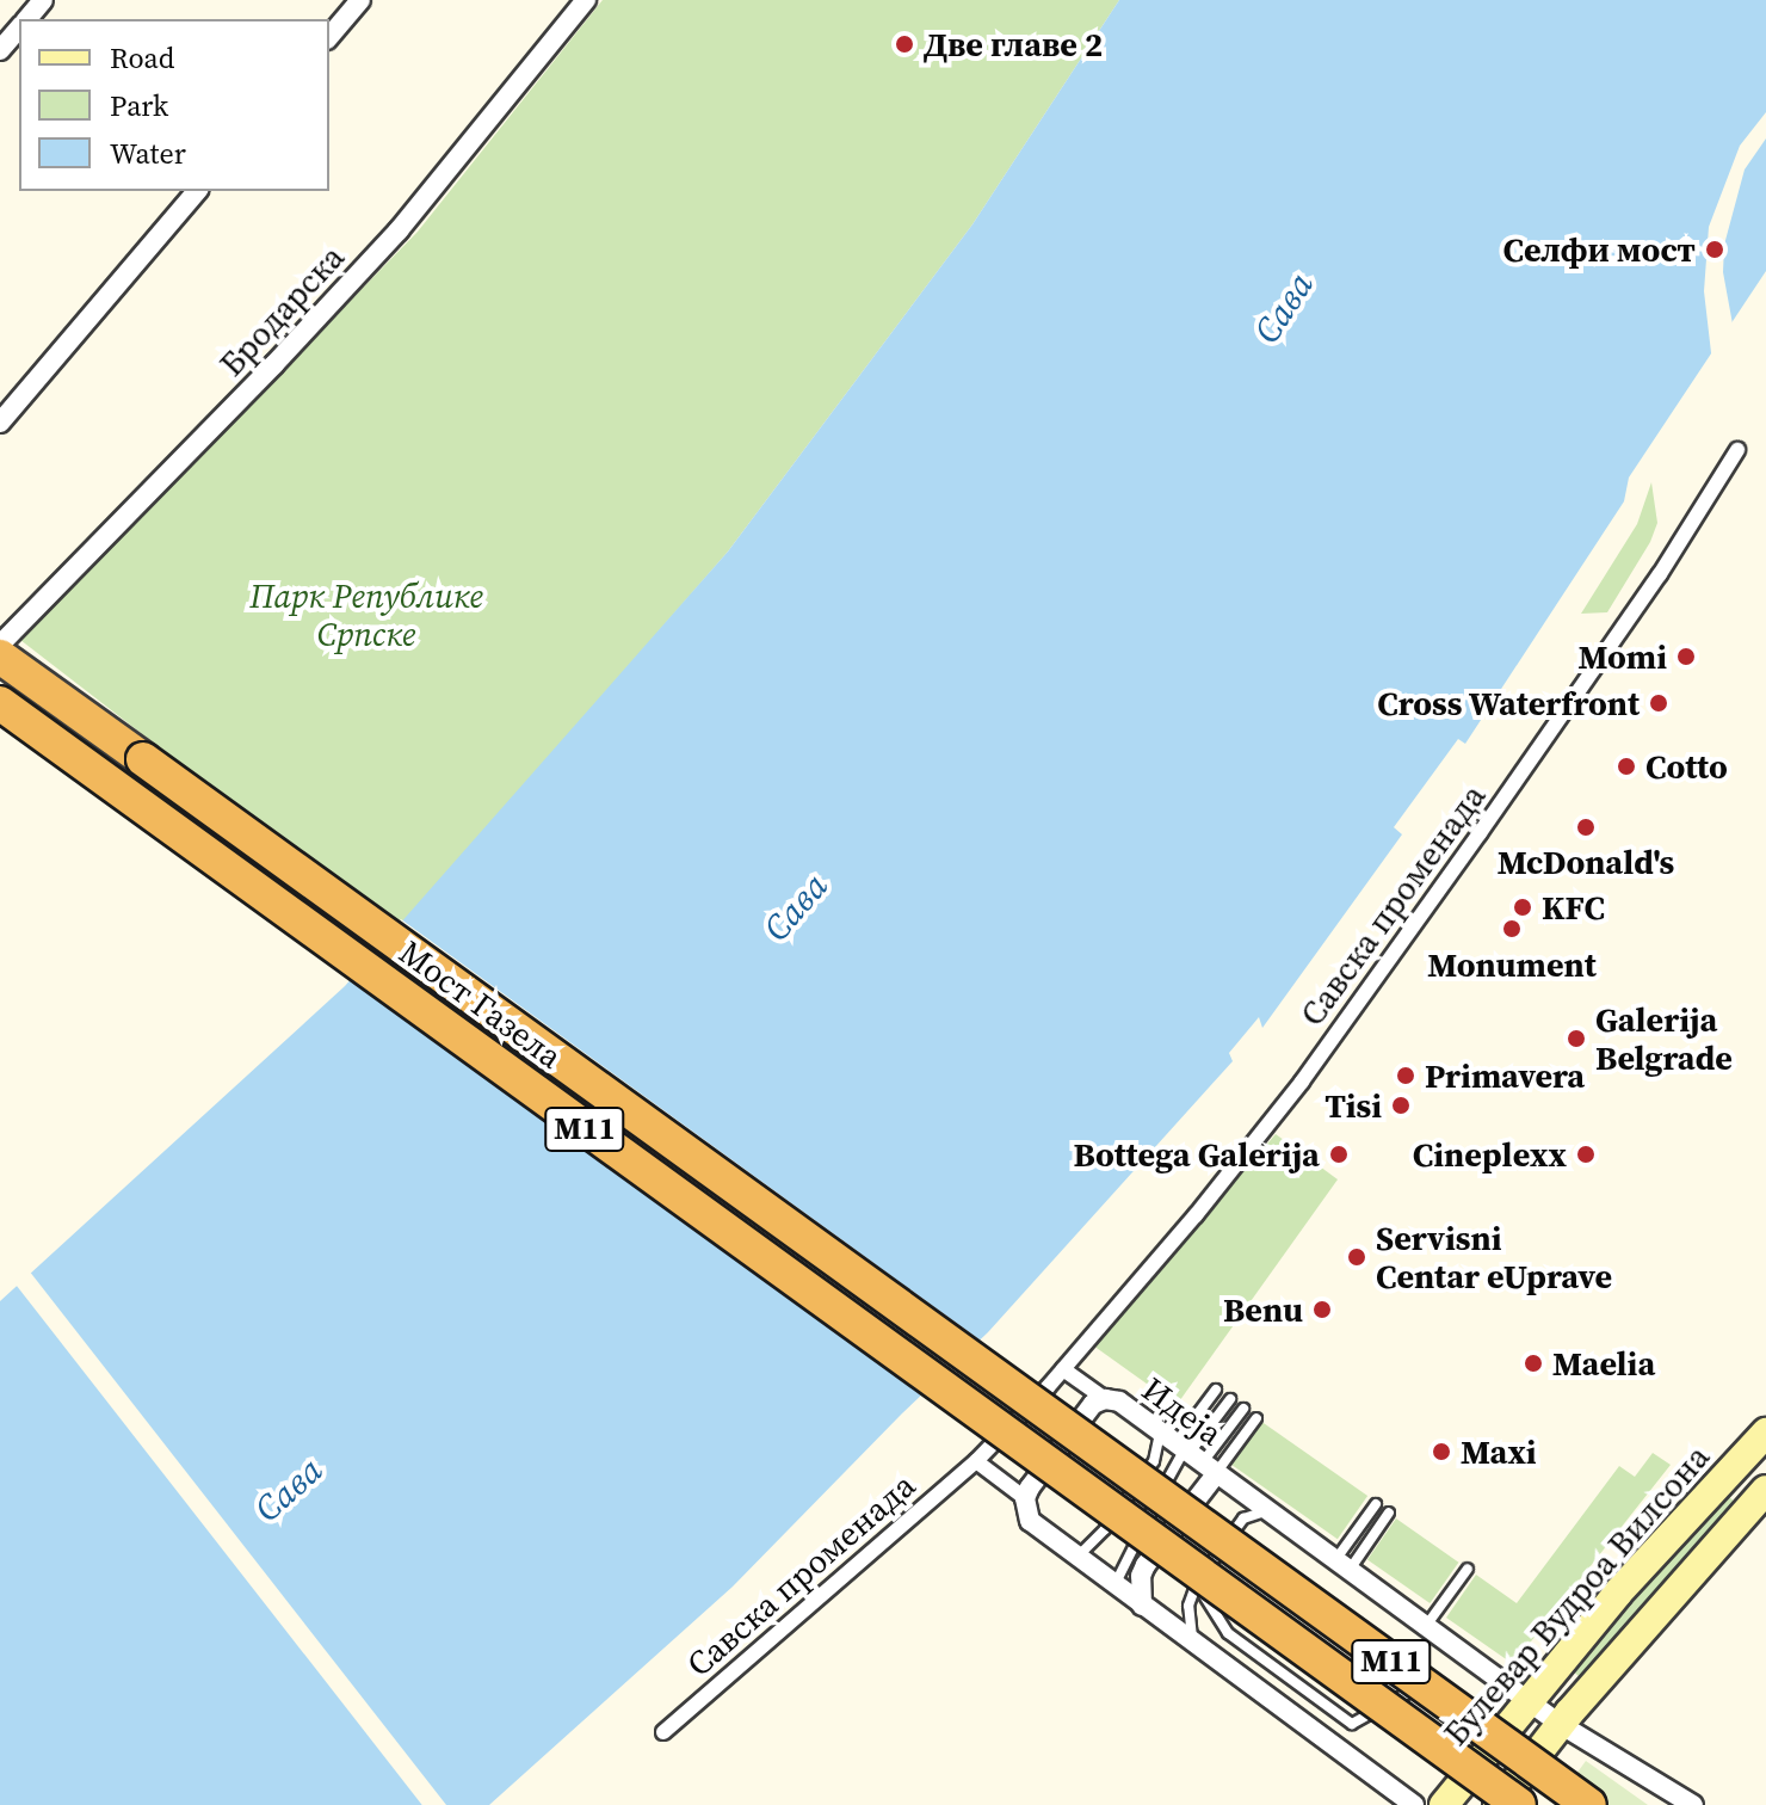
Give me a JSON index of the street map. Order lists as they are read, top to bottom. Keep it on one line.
{"streets":{"highway":["Мост Газела","M11"],"main road":["Булевар Вудроа Вилсона"],"street":["Бродарска","Савска променада","Идеја"]},"crossings":[["Бродарска","Мост Газела"],["Идеја","Булевар Вудроа Вилсона"]],"water":["Сава"],"parks":["Парк Републике Српске"],"places":["Две главе 2","Селфи мост","Momi","Cross Waterfront","Cotto","McDonald's","KFC","Monument","Galerija Belgrade","Primavera","Tisi","Bottega Galerija","Cineplexx","Servisni Centar eUprave","Benu","Maelia","Maxi"],"legend":["Road","Park","Water"]}
